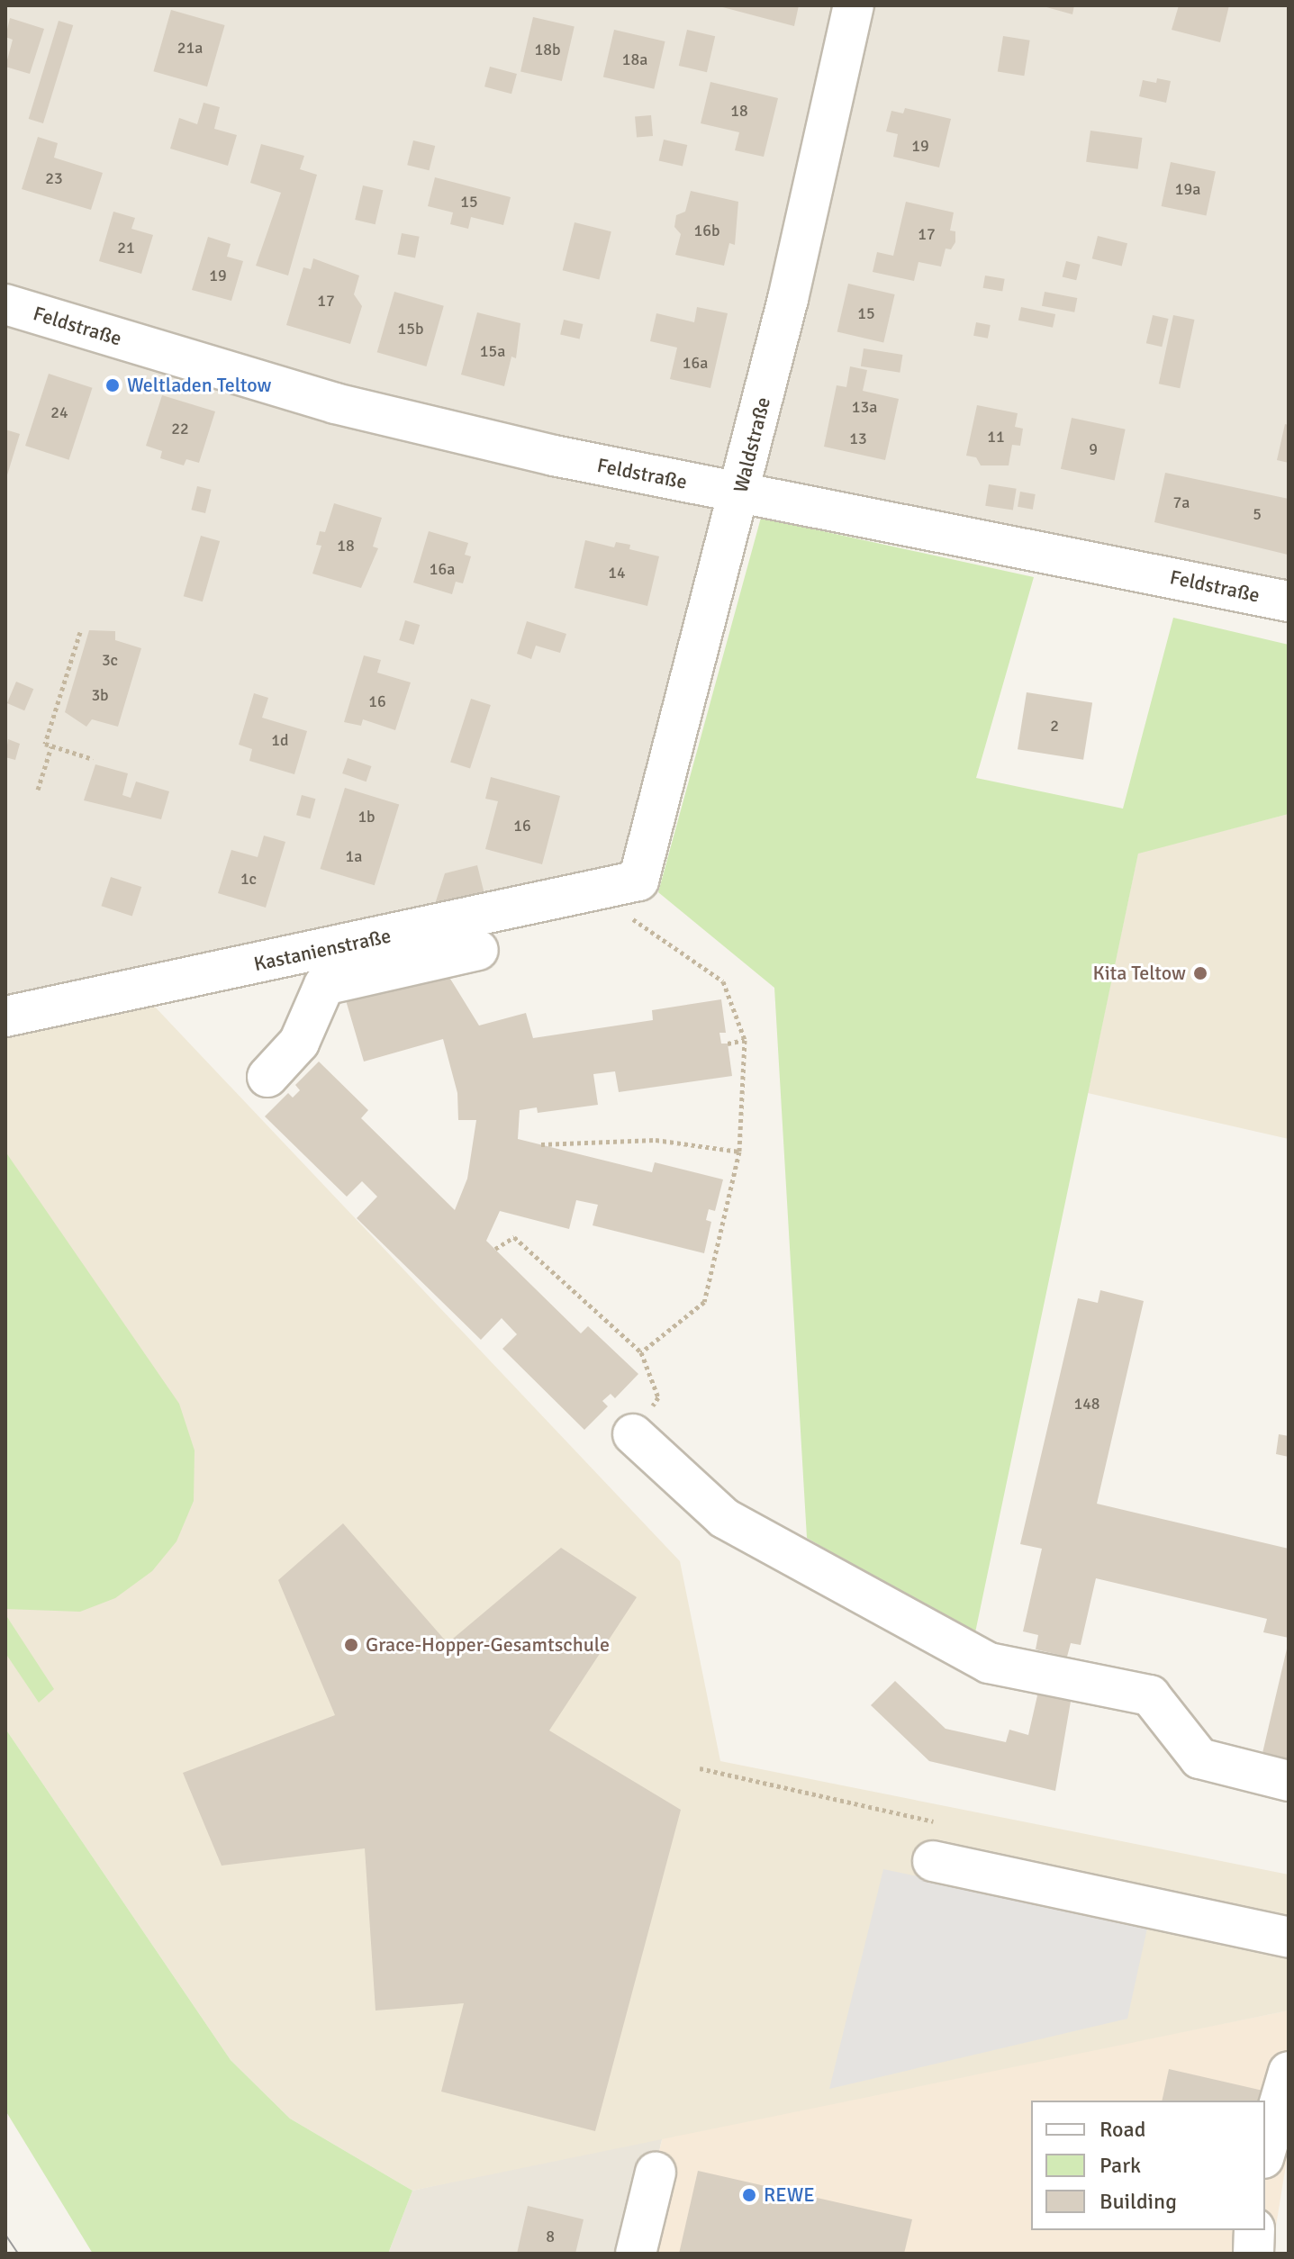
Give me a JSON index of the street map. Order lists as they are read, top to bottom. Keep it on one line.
{"streets":{"street":["Feldstraße","Waldstraße","Kastanienstraße"]},"crossings":[["Feldstraße","Waldstraße"],["Waldstraße","Kastanienstraße"]],"places":["Weltladen Teltow","Kita Teltow","Grace-Hopper-Gesamtschule","REWE"],"house_numbers":["21a","18b","18a","18","19","23","19a","15","16b","17","21","19","17","15","15b","15a","16a","13a","24","22","11","13","9","7a","5","18","16a","14","3c","3b","16","2","1d","1b","16","1a","1c","148","8"],"legend":["Road","Park","Building"]}
